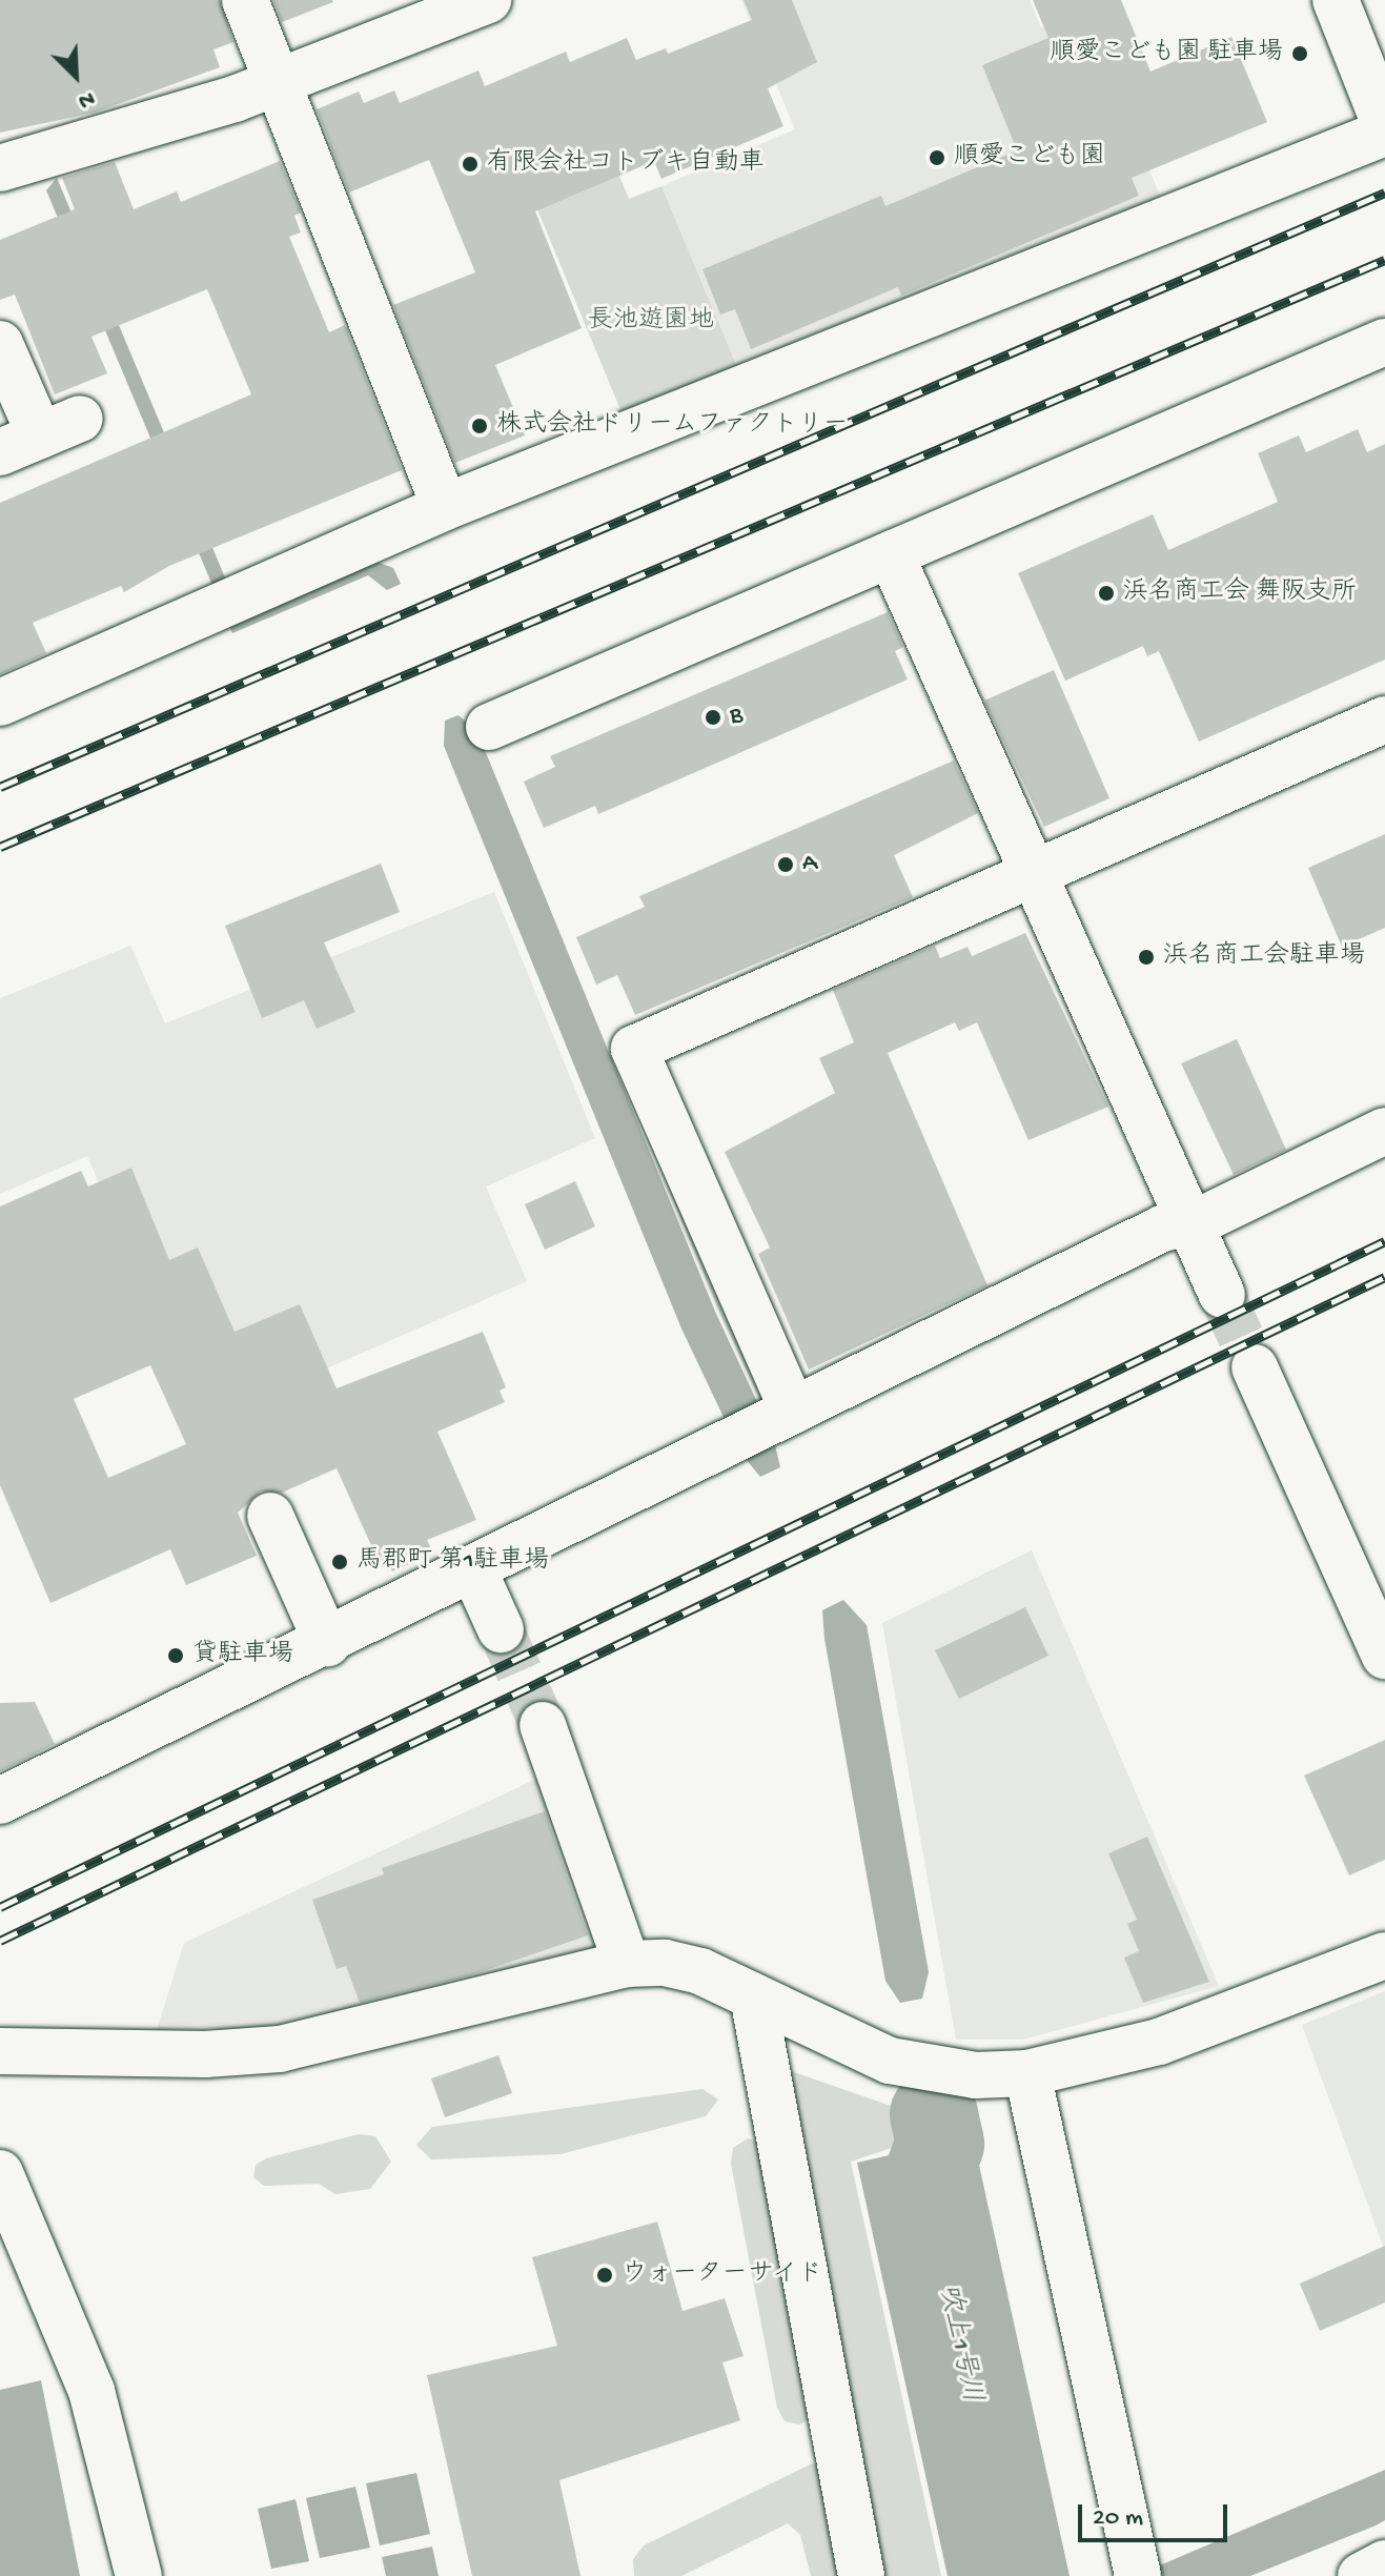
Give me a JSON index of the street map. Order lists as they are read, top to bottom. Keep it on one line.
{"water":["吹上1号川"],"parks":["長池遊園地"],"places":["順愛こども園 駐車場","順愛こども園","有限会社コトブキ自動車","株式会社ドリームファクトリー","浜名商工会 舞阪支所","B","A","浜名商工会駐車場","馬郡町 第1駐車場","貸駐車場","ウォーターサイド"],"scale_bar":"20 m","north":"bottom right"}
